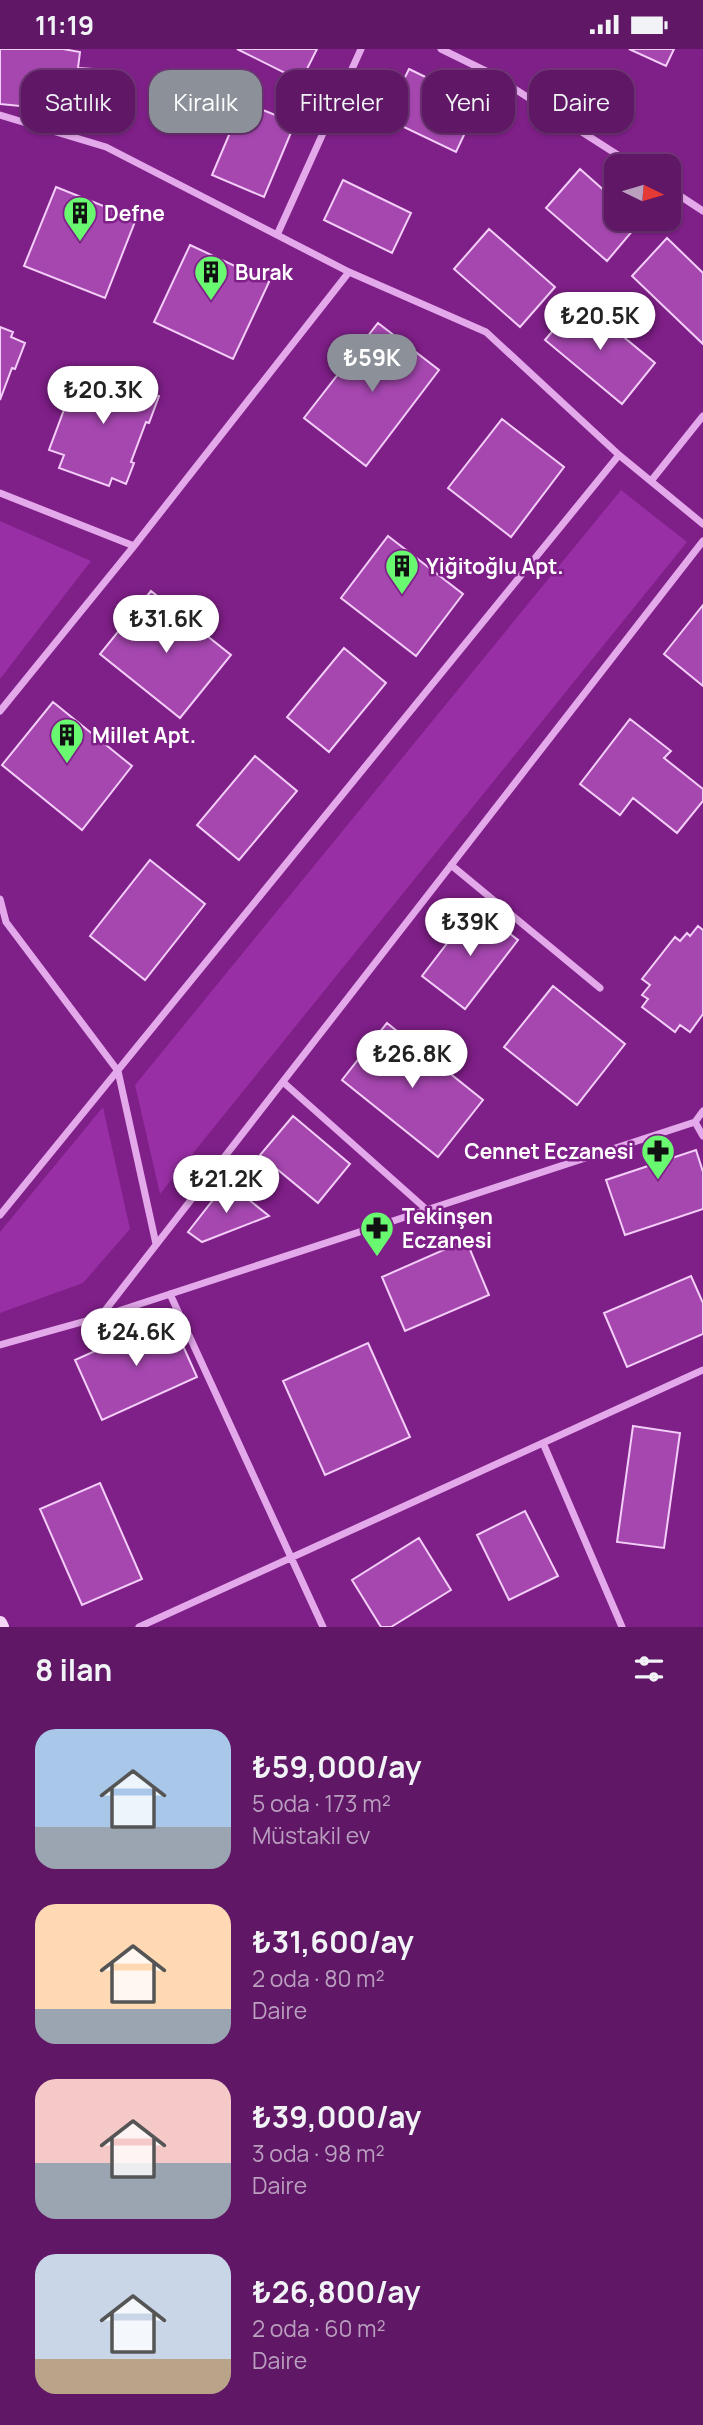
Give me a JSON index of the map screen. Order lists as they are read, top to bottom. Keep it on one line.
{"places":{"building":["Defne","Burak","Yiğitoğlu Apt.","Millet Apt."],"pharmacy":["Cennet Eczanesi","Tekinşen Eczanesi"]},"north":"right","page":{"status":"11:19","chip":["Satılık","Kiralık","Filtreler","Yeni","Daire"],"price":["₺20.5K","₺59K","₺20.3K","₺31.6K","₺39K","₺26.8K","₺21.2K","₺24.6K"],"heading":"8 ilan","list":[{"name":"₺59,000/ay","note":"5 oda · 173 m² · Müstakil ev"},{"name":"₺31,600/ay","note":"2 oda · 80 m² · Daire"},{"name":"₺39,000/ay","note":"3 oda · 98 m² · Daire"},{"name":"₺26,800/ay","note":"2 oda · 60 m² · Daire"}]}}
